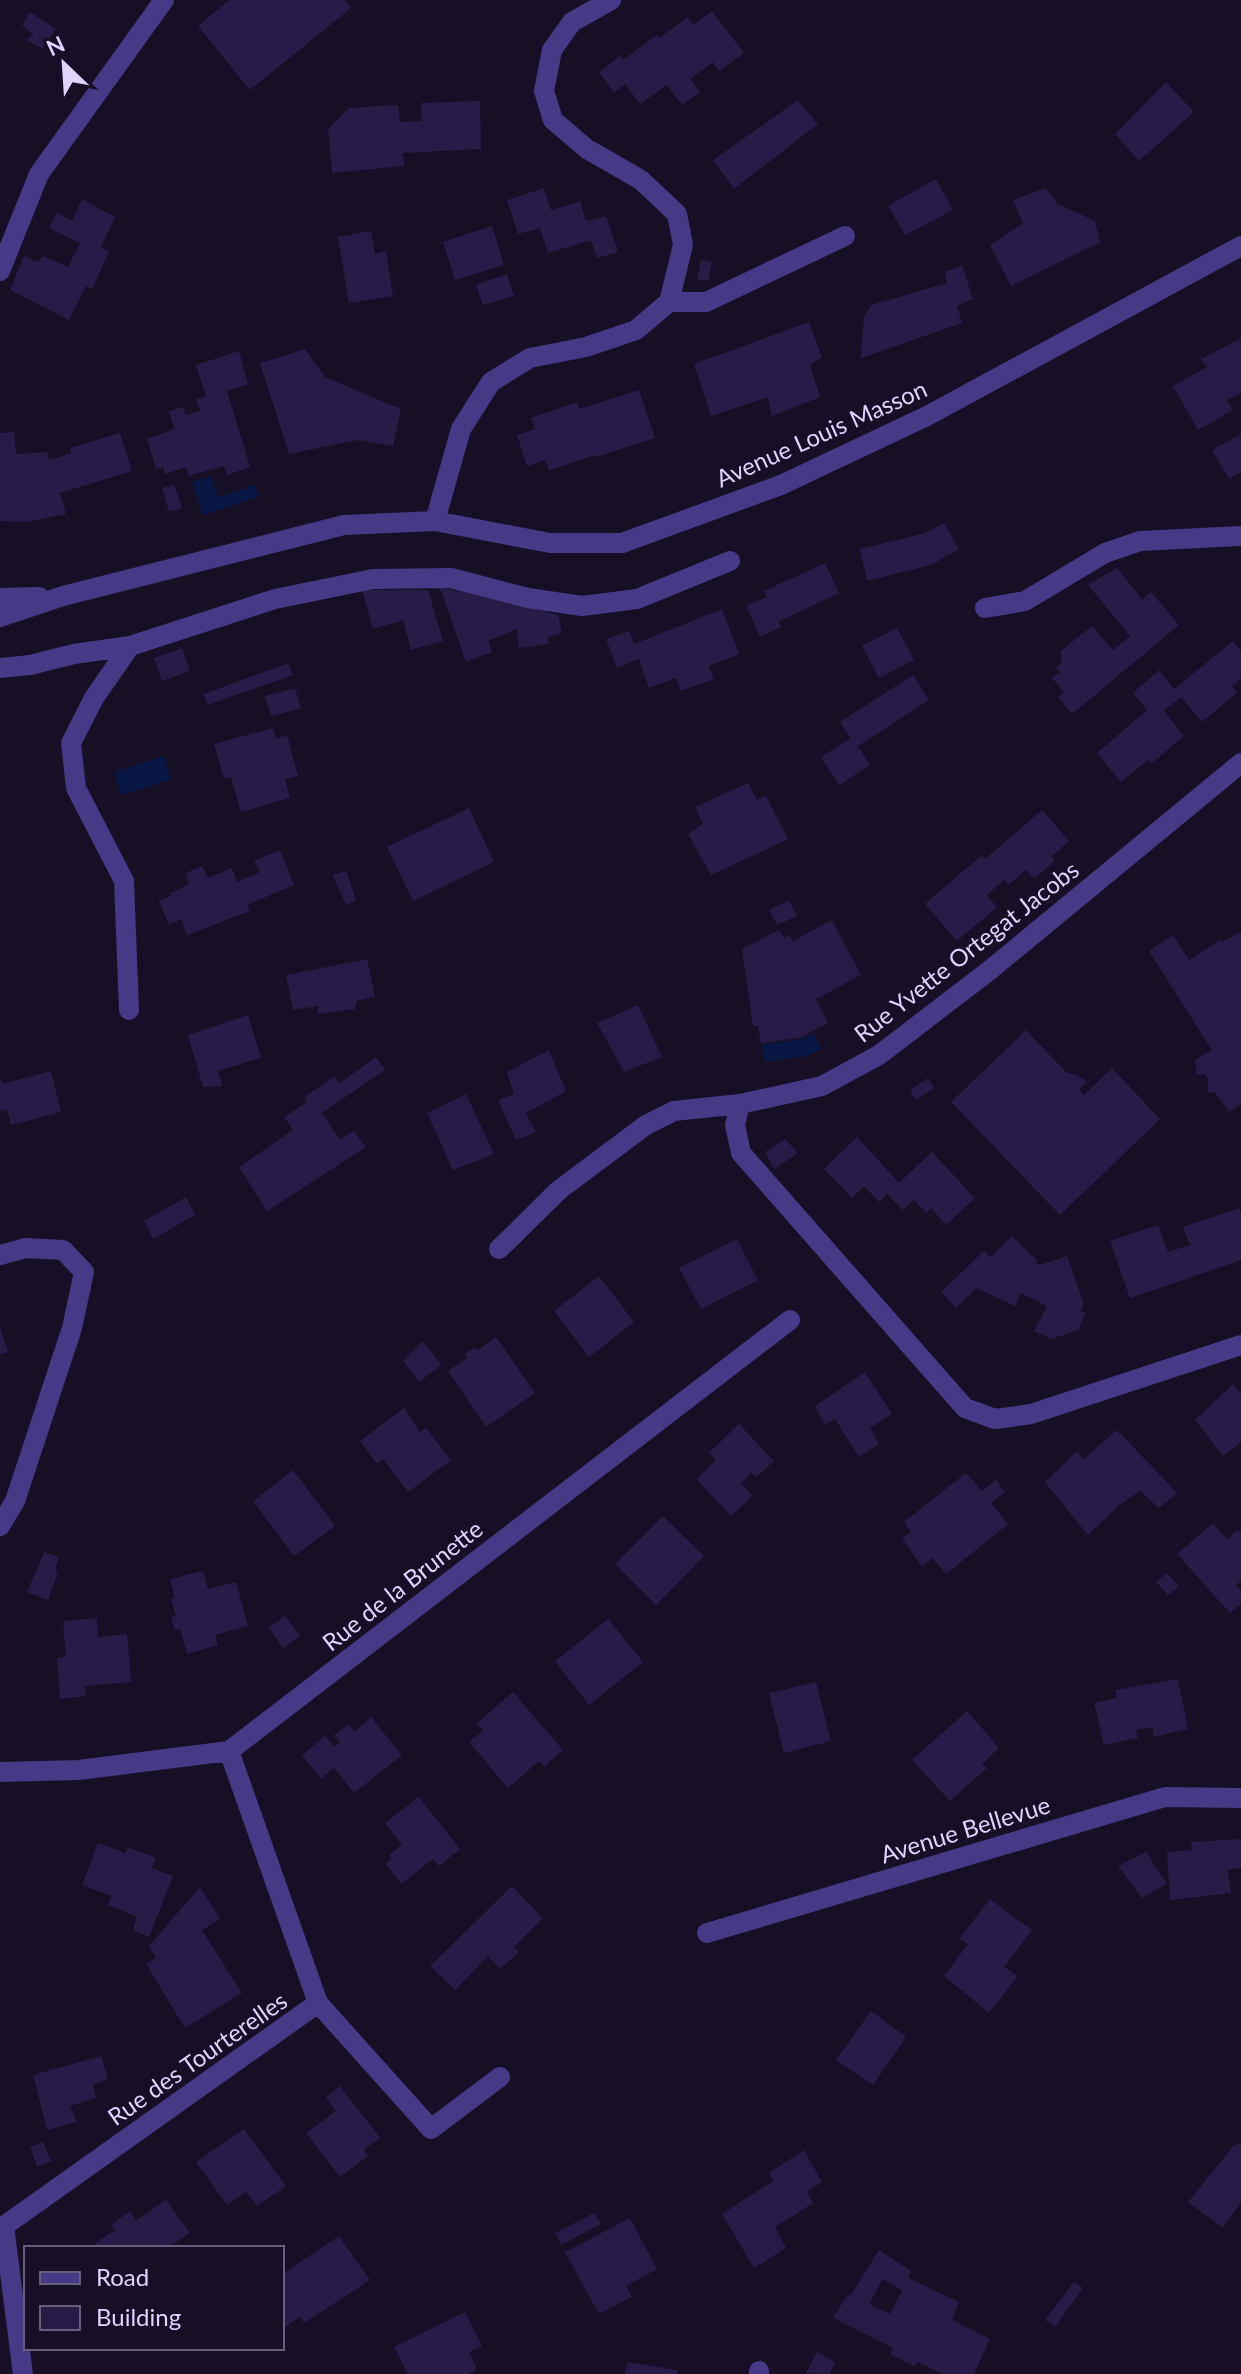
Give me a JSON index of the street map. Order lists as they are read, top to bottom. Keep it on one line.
{"streets":{"street":["Avenue Louis Masson","Rue Yvette Ortegat Jacobs","Rue de la Brunette","Avenue Bellevue","Rue des Tourterelles"]},"crossings":[["Rue de la Brunette","Rue des Tourterelles"]],"legend":["Road","Building"],"north":"top left"}
